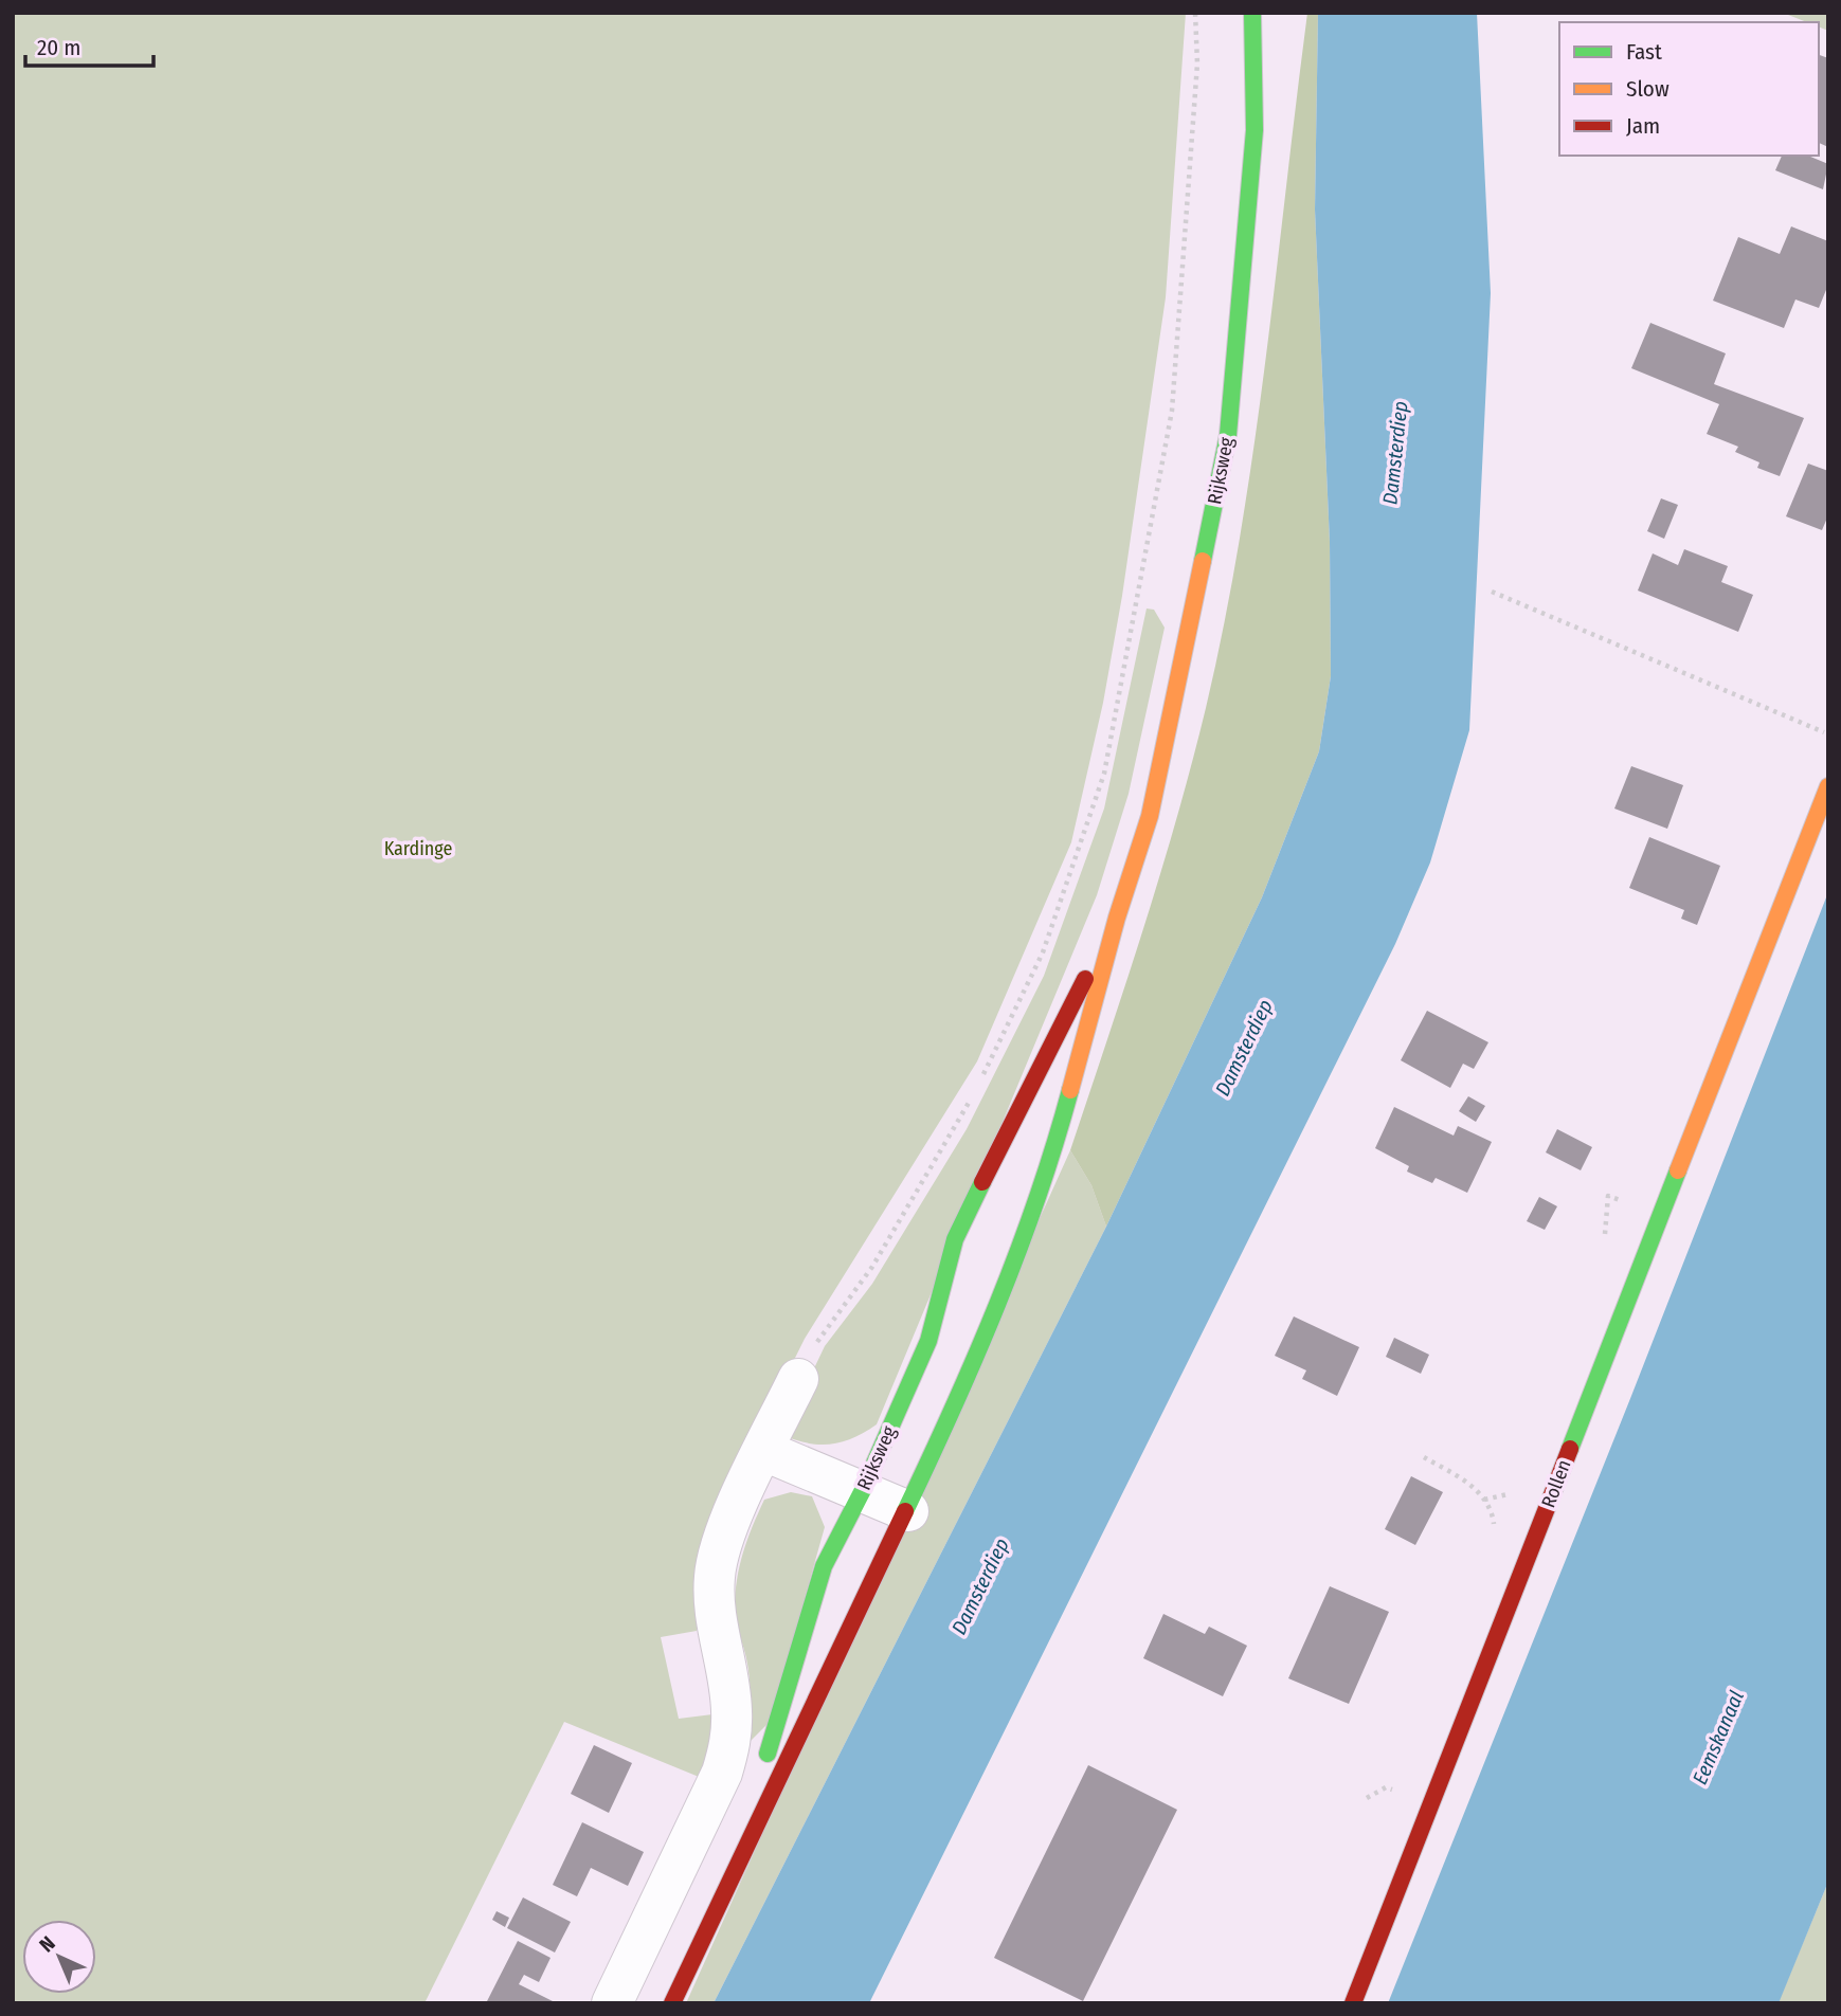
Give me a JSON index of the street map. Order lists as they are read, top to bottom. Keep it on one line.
{"streets":{"main road":["Rijksweg","Rollen"]},"water":["Damsterdiep","Eemskanaal"],"parks":["Kardinge"],"legend":["Fast","Slow","Jam"],"scale_bar":"20 m","north":"top left"}
